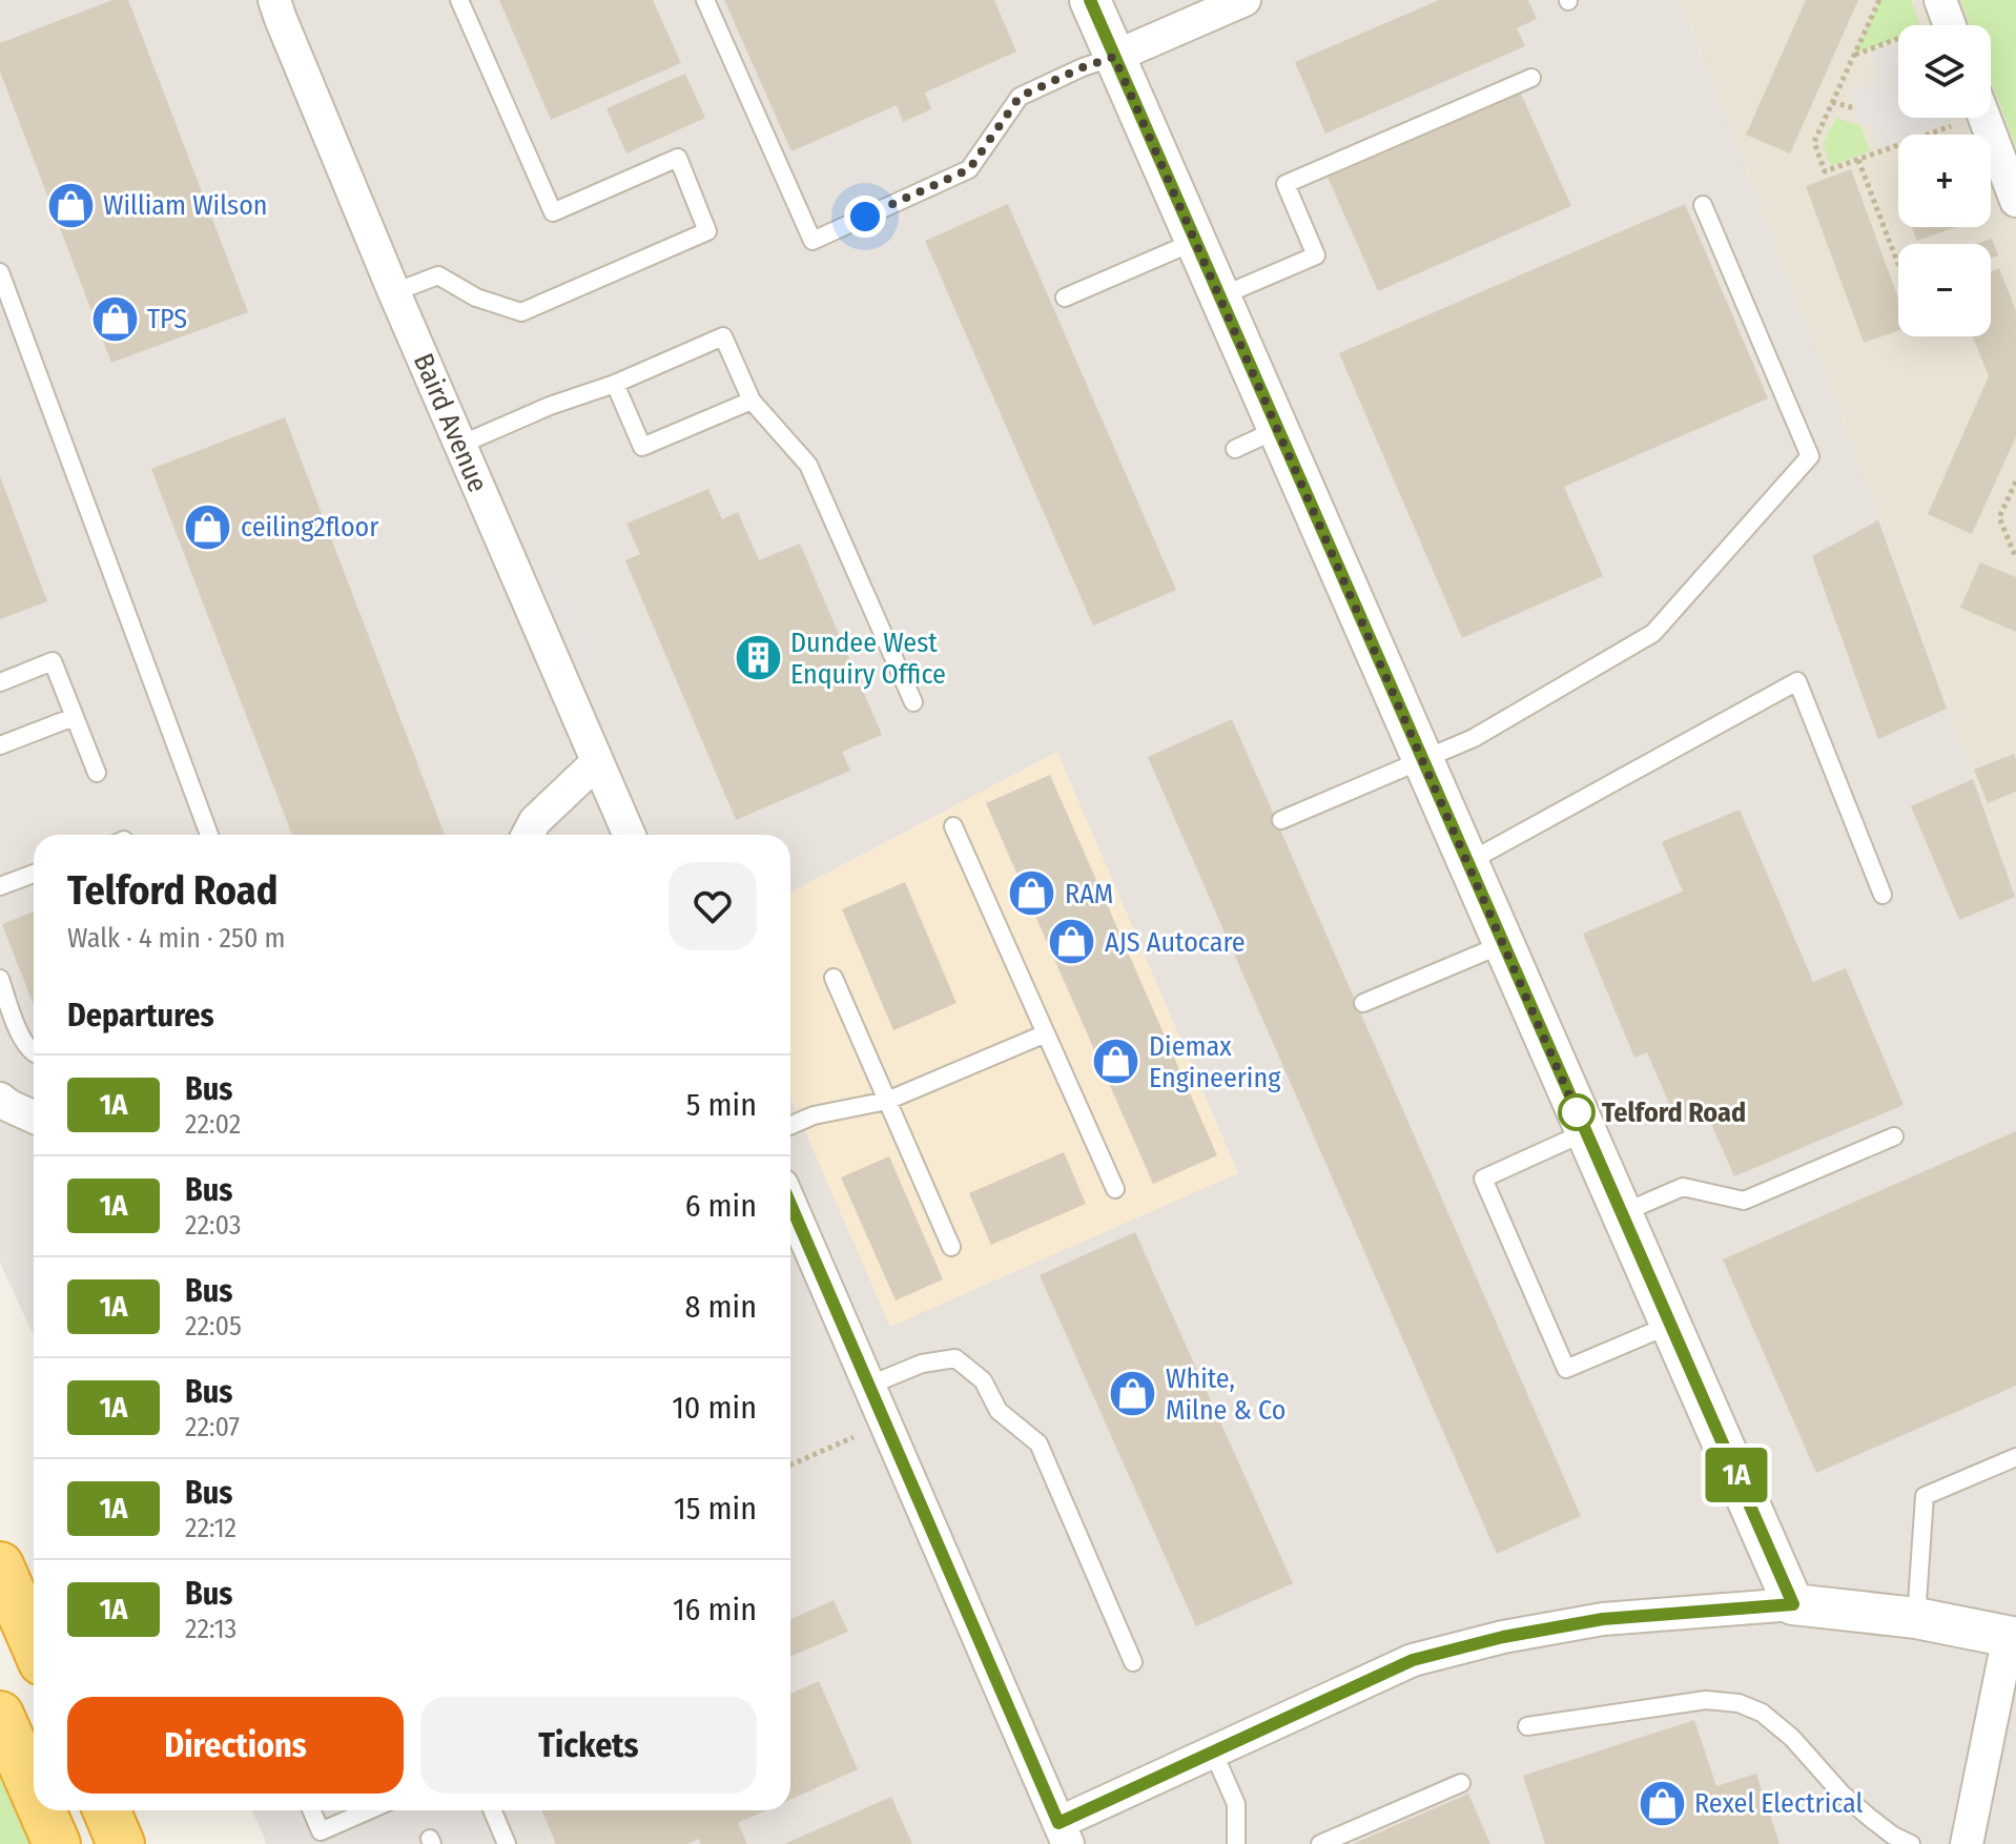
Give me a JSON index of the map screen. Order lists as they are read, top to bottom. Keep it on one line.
{"streets":{"street":["Baird Avenue"]},"places":{"shop":["William Wilson","TPS","ceiling2floor","RAM","AJS Autocare","Diemax Engineering","White, Milne & Co","Rexel Electrical"],"building":["Dundee West Enquiry Office"],"other":["Telford Road"]},"lines":["bus line 1A"],"page":{"on_map":"1A","map_buttons":["+","−"],"heading":[["Telford Road","Walk · 4 min · 250 m"],"Departures"],"list":[{"mark":"1A","name":"Bus","note":"22:02","value":"5 min"},{"mark":"1A","name":"Bus","note":"22:03","value":"6 min"},{"mark":"1A","name":"Bus","note":"22:05","value":"8 min"},{"mark":"1A","name":"Bus","note":"22:07","value":"10 min"},{"mark":"1A","name":"Bus","note":"22:12","value":"15 min"},{"mark":"1A","name":"Bus","note":"22:13","value":"16 min"}],"buttons":["Directions","Tickets"]}}
